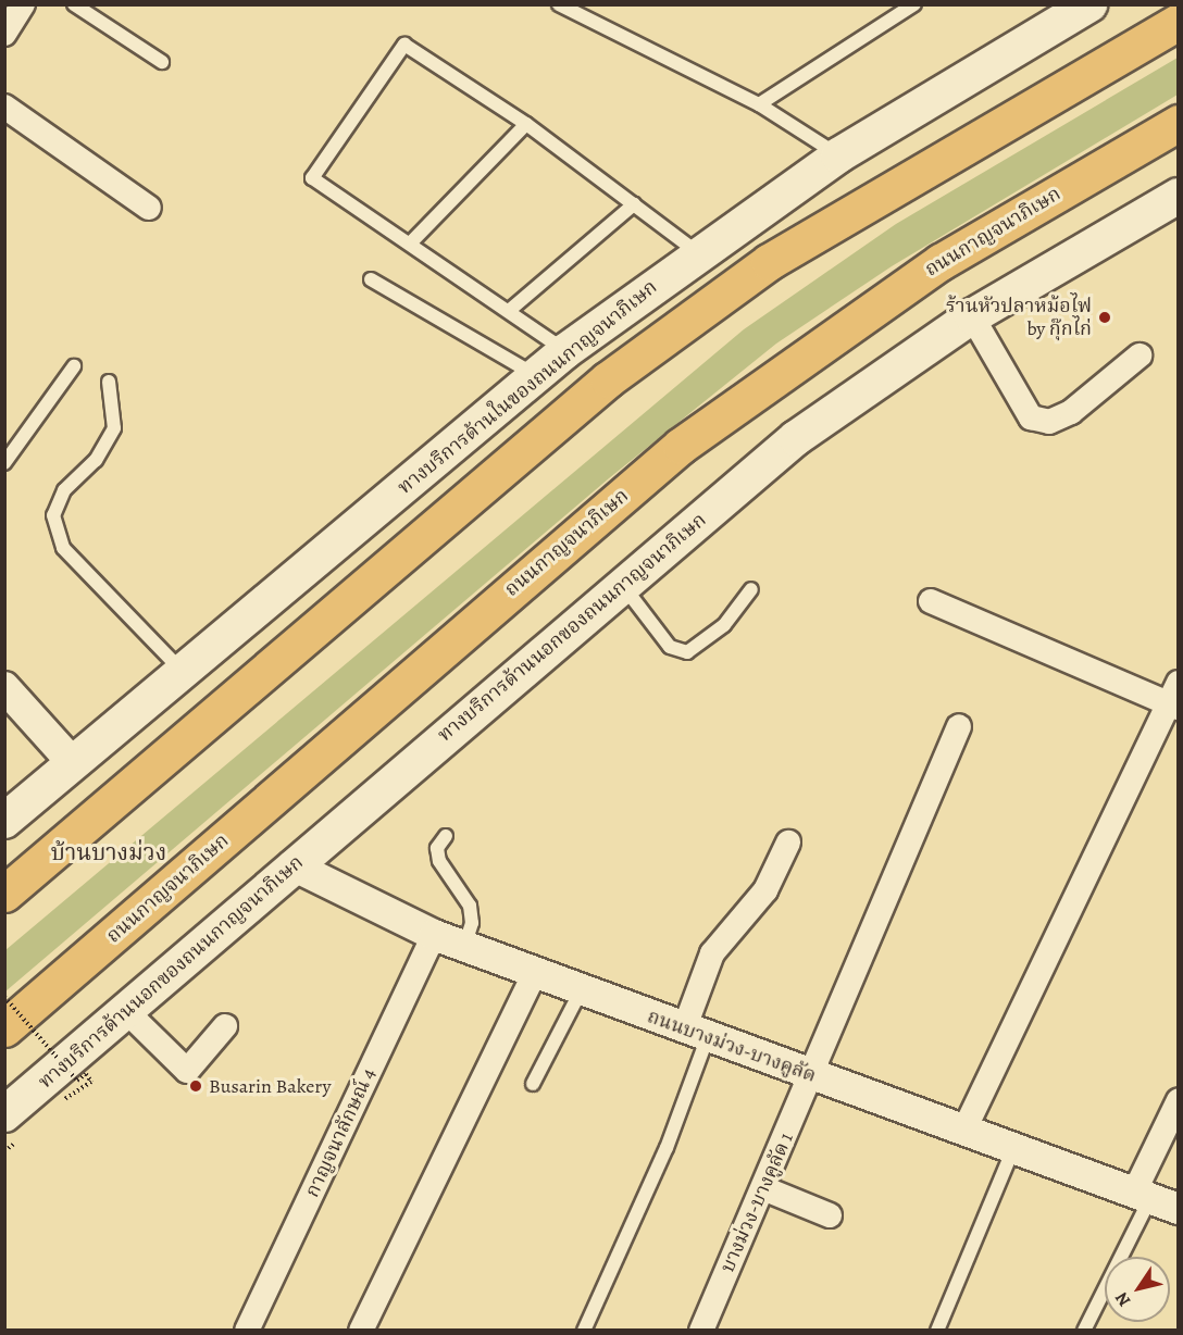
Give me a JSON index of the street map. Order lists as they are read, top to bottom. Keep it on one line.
{"streets":{"highway":["ถนนกาญจนาภิเษก"],"main road":["ทางบริการด้านในของถนนกาญจนาภิเษก","ทางบริการด้านนอกของถนนกาญจนาภิเษก"],"street":["ถนนบางม่วง-บางคูลัด","กาญจนาลักษณ์ 4","บางม่วง-บางคูลัด 1"]},"crossings":[["ทางบริการด้านนอกของถนนกาญจนาภิเษก","ถนนบางม่วง-บางคูลัด"],["ถนนบางม่วง-บางคูลัด","กาญจนาลักษณ์ 4"],["ถนนบางม่วง-บางคูลัด","บางม่วง-บางคูลัด 1"]],"districts":["บ้านบางม่วง"],"places":["ร้านหัวปลาหม้อไฟ by กุ๊กไก่","Busarin Bakery"],"north":"bottom left"}
